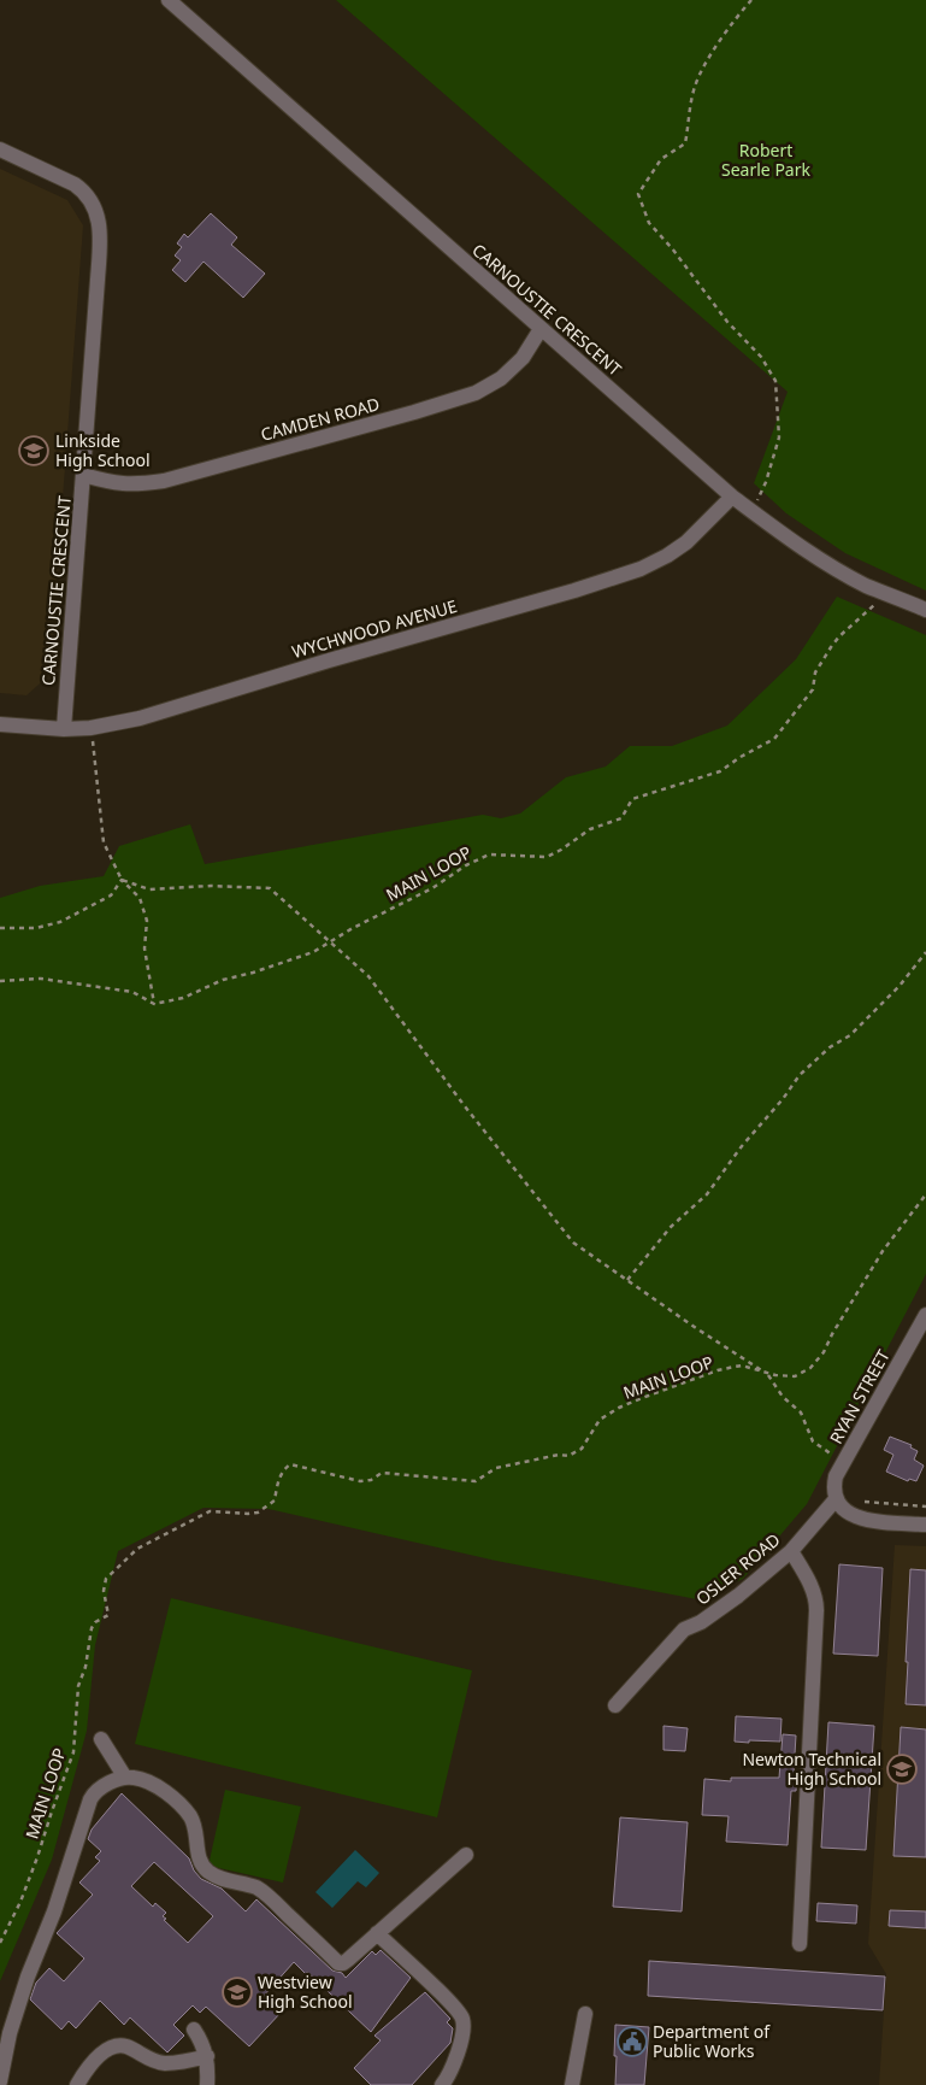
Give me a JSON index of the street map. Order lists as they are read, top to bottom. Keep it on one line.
{"streets":{"street":["CARNOUSTIE CRESCENT","CAMDEN ROAD","WYCHWOOD AVENUE","RYAN STREET","OSLER ROAD"],"path":["MAIN LOOP"]},"crossings":[["CARNOUSTIE CRESCENT","CAMDEN ROAD"],["CARNOUSTIE CRESCENT","WYCHWOOD AVENUE"],["RYAN STREET","OSLER ROAD"]],"parks":["Robert Searle Park"],"places":{"school or university":["Linkside High School","Newton Technical High School","Westview High School"],"public building":["Department of Public Works"]}}
